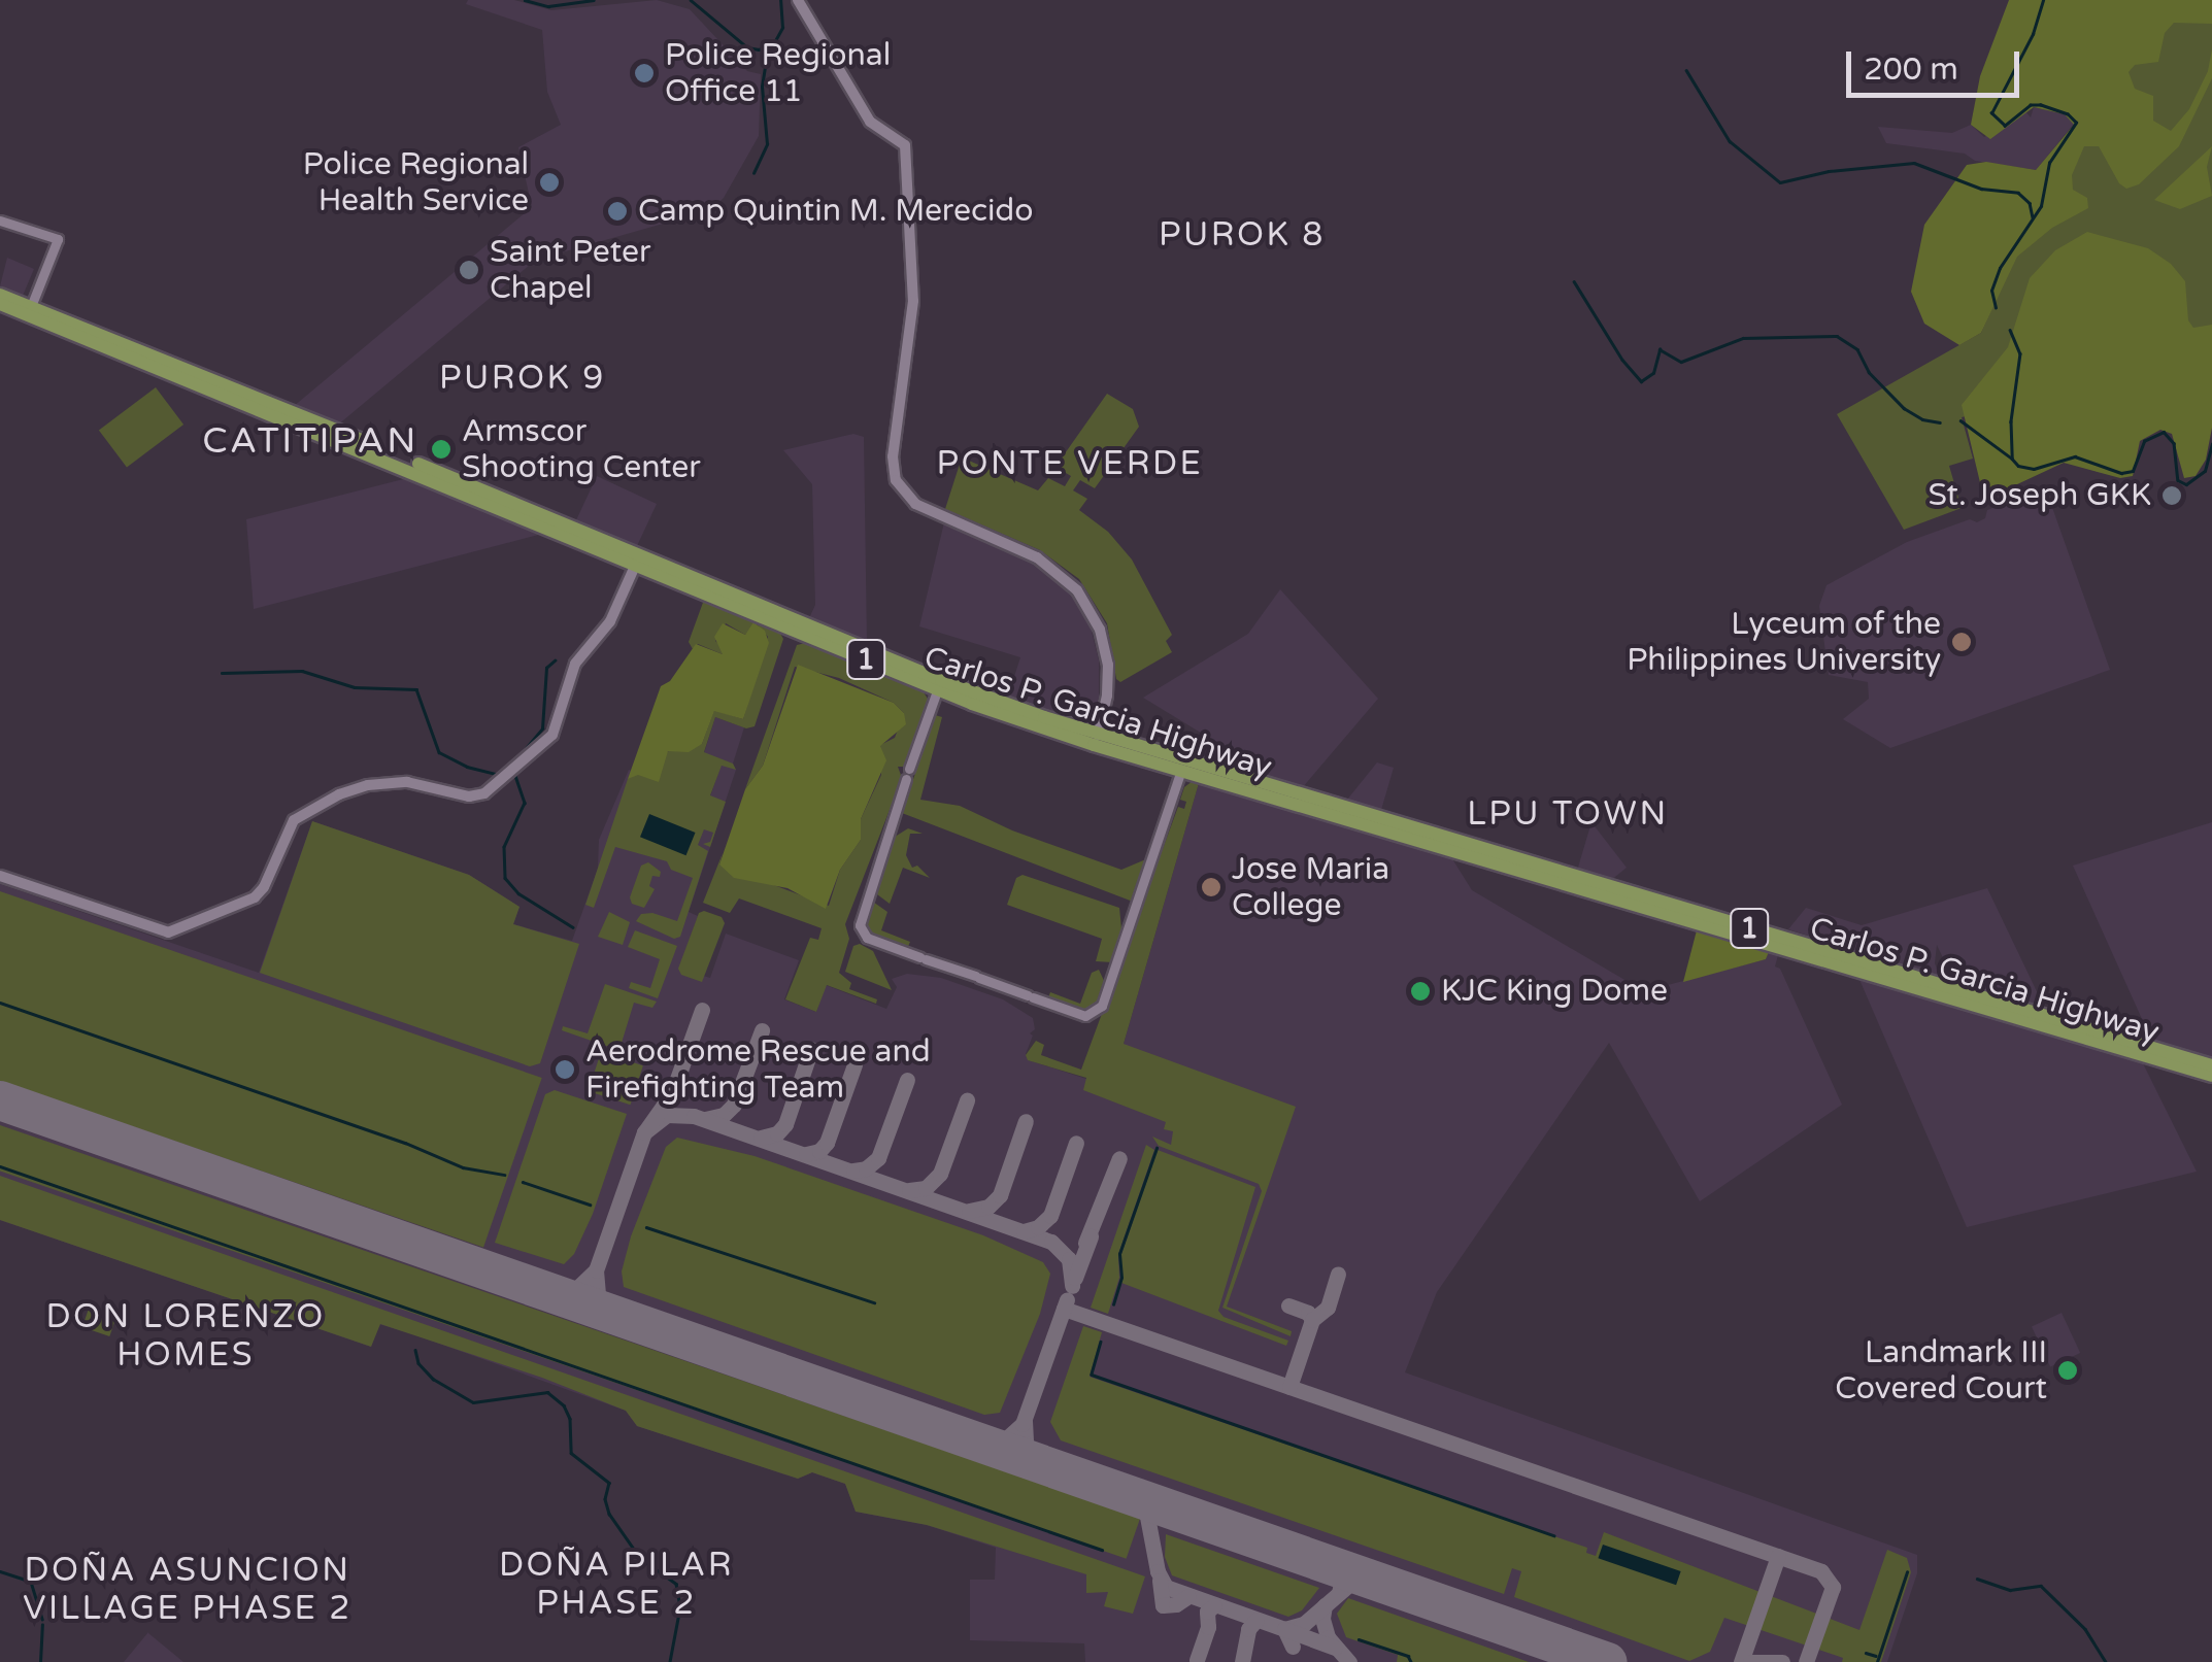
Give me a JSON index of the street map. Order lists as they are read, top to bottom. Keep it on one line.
{"streets":{"highway":["1","Carlos P. Garcia Highway"]},"districts":["PUROK 8","PUROK 9","CATITIPAN","PONTE VERDE","LPU TOWN","DON LORENZO HOMES","DOÑA PILAR PHASE 2","DOÑA ASUNCION VILLAGE PHASE 2"],"places":["Police Regional Office 11","Police Regional Health Service","Camp Quintin M. Merecido","Saint Peter Chapel","Armscor Shooting Center","St. Joseph GKK","Lyceum of the Philippines University","Jose Maria College","KJC King Dome","Aerodrome Rescue and Firefighting Team","Landmark III Covered Court"],"scale_bar":"200 m"}
